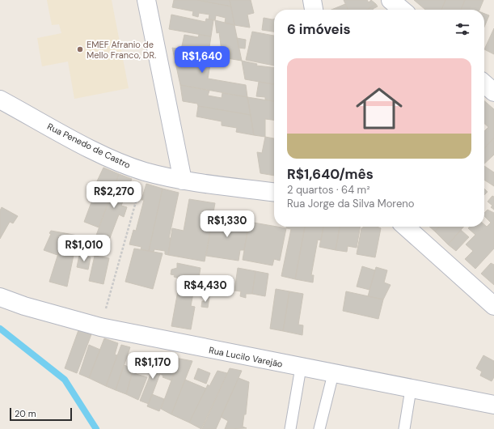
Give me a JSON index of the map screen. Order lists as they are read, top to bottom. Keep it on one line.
{"streets":{"street":["Rua Penedo de Castro","Rua Lucilo Varejão"]},"places":["EMEF Afranio de Mello Franco, DR."],"scale_bar":"20 m","page":{"heading":"6 imóveis","price":["R$1,640","R$2,270","R$1,330","R$1,010","R$4,430","R$1,170"],"list":[{"name":"R$1,640/mês","note":"2 quartos · 64 m² · Rua Jorge da Silva Moreno"}],"scale":"20 m"}}
